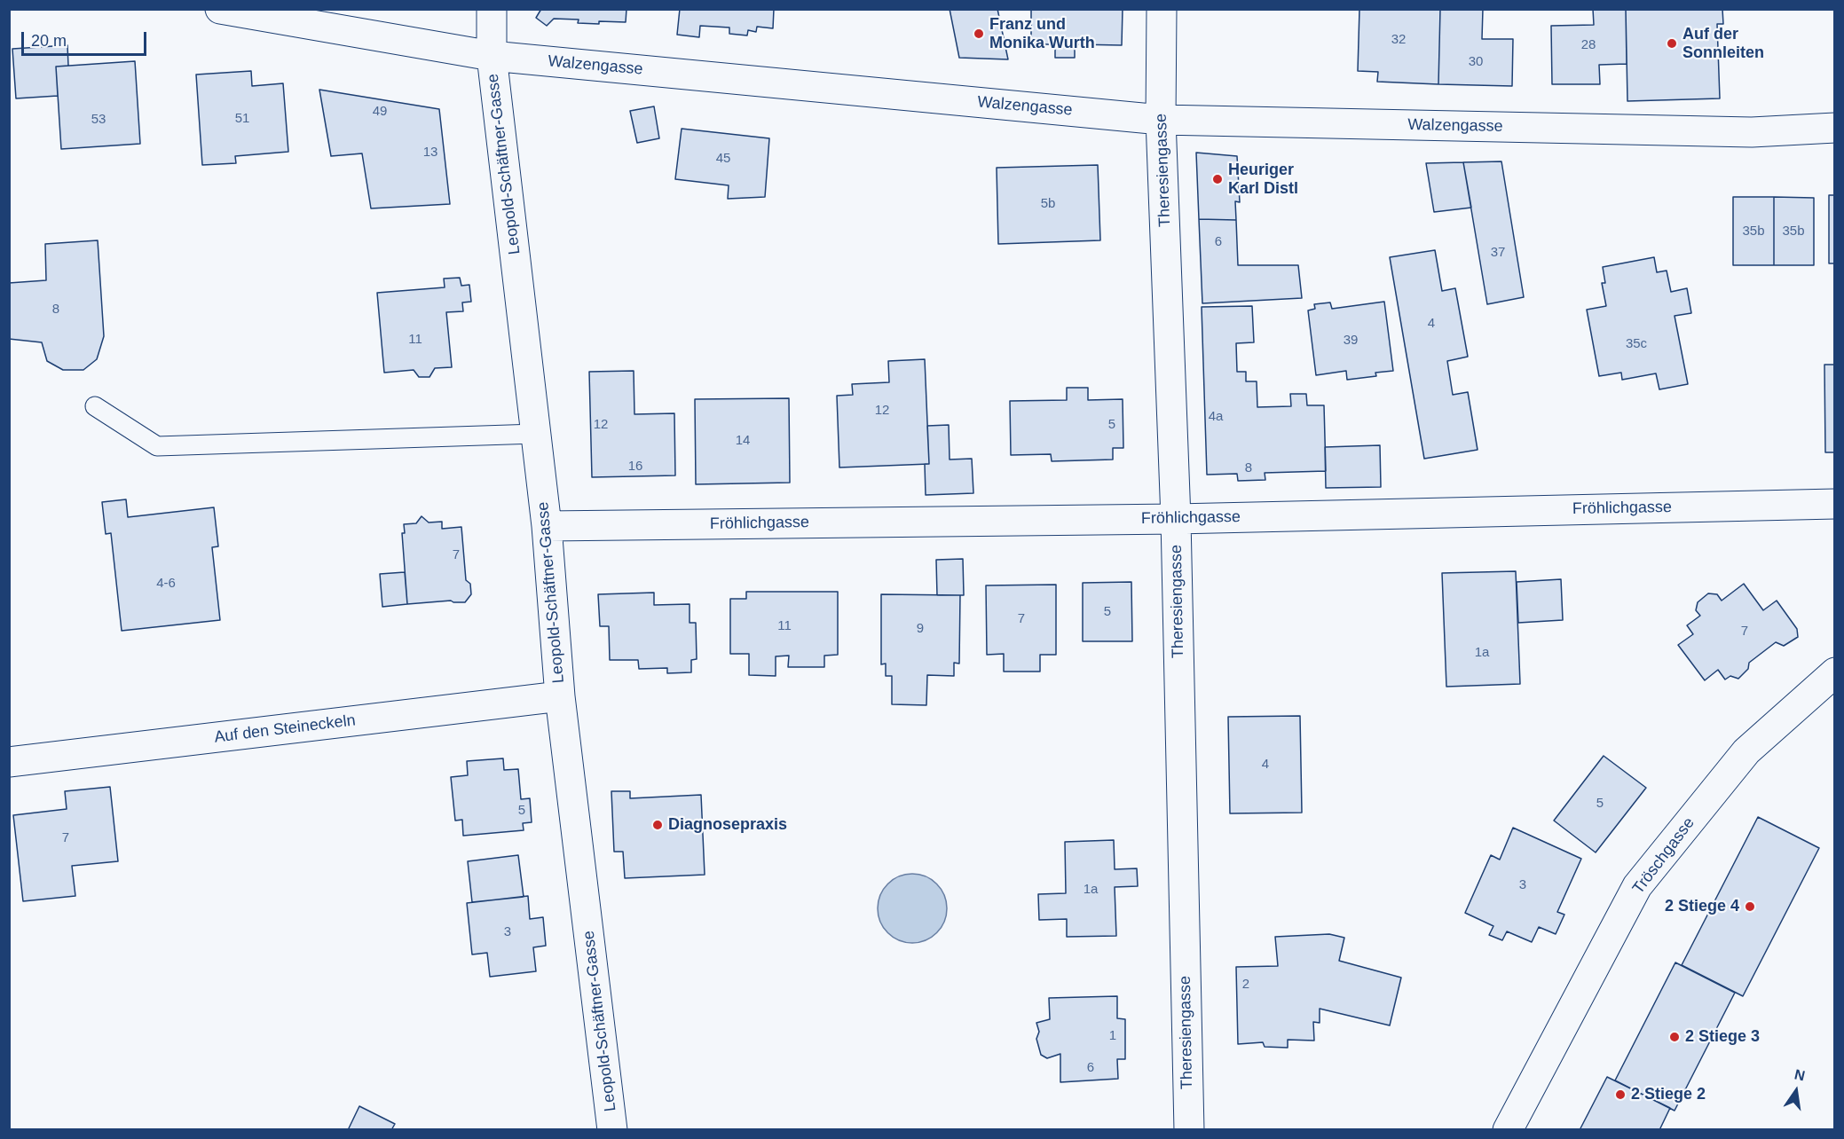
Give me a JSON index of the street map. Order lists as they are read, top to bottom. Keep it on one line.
{"streets":{"street":["Walzengasse","Leopold-Schäftner-Gasse","Theresiengasse","Fröhlichgasse","Auf den Steineckeln","Tröschgasse"]},"crossings":[["Walzengasse","Leopold-Schäftner-Gasse"],["Walzengasse","Theresiengasse"],["Leopold-Schäftner-Gasse","Fröhlichgasse"],["Leopold-Schäftner-Gasse","Auf den Steineckeln"],["Theresiengasse","Fröhlichgasse"]],"places":["Franz und Monika Wurth","Auf der Sonnleiten","Heuriger Karl Distl","Diagnosepraxis","2 Stiege 4","2 Stiege 3","2 Stiege 2"],"house_numbers":["32","28","30","49","51","53","13","45","5b","35b","35b","6","37","8","4","11","39","35c","12","4a","12","5","14","16","8","7","4-6","5","7","11","9","7","1a","4","5","5","7","3","1a","3","2","1","6"],"scale_bar":"20 m","north":"top"}
